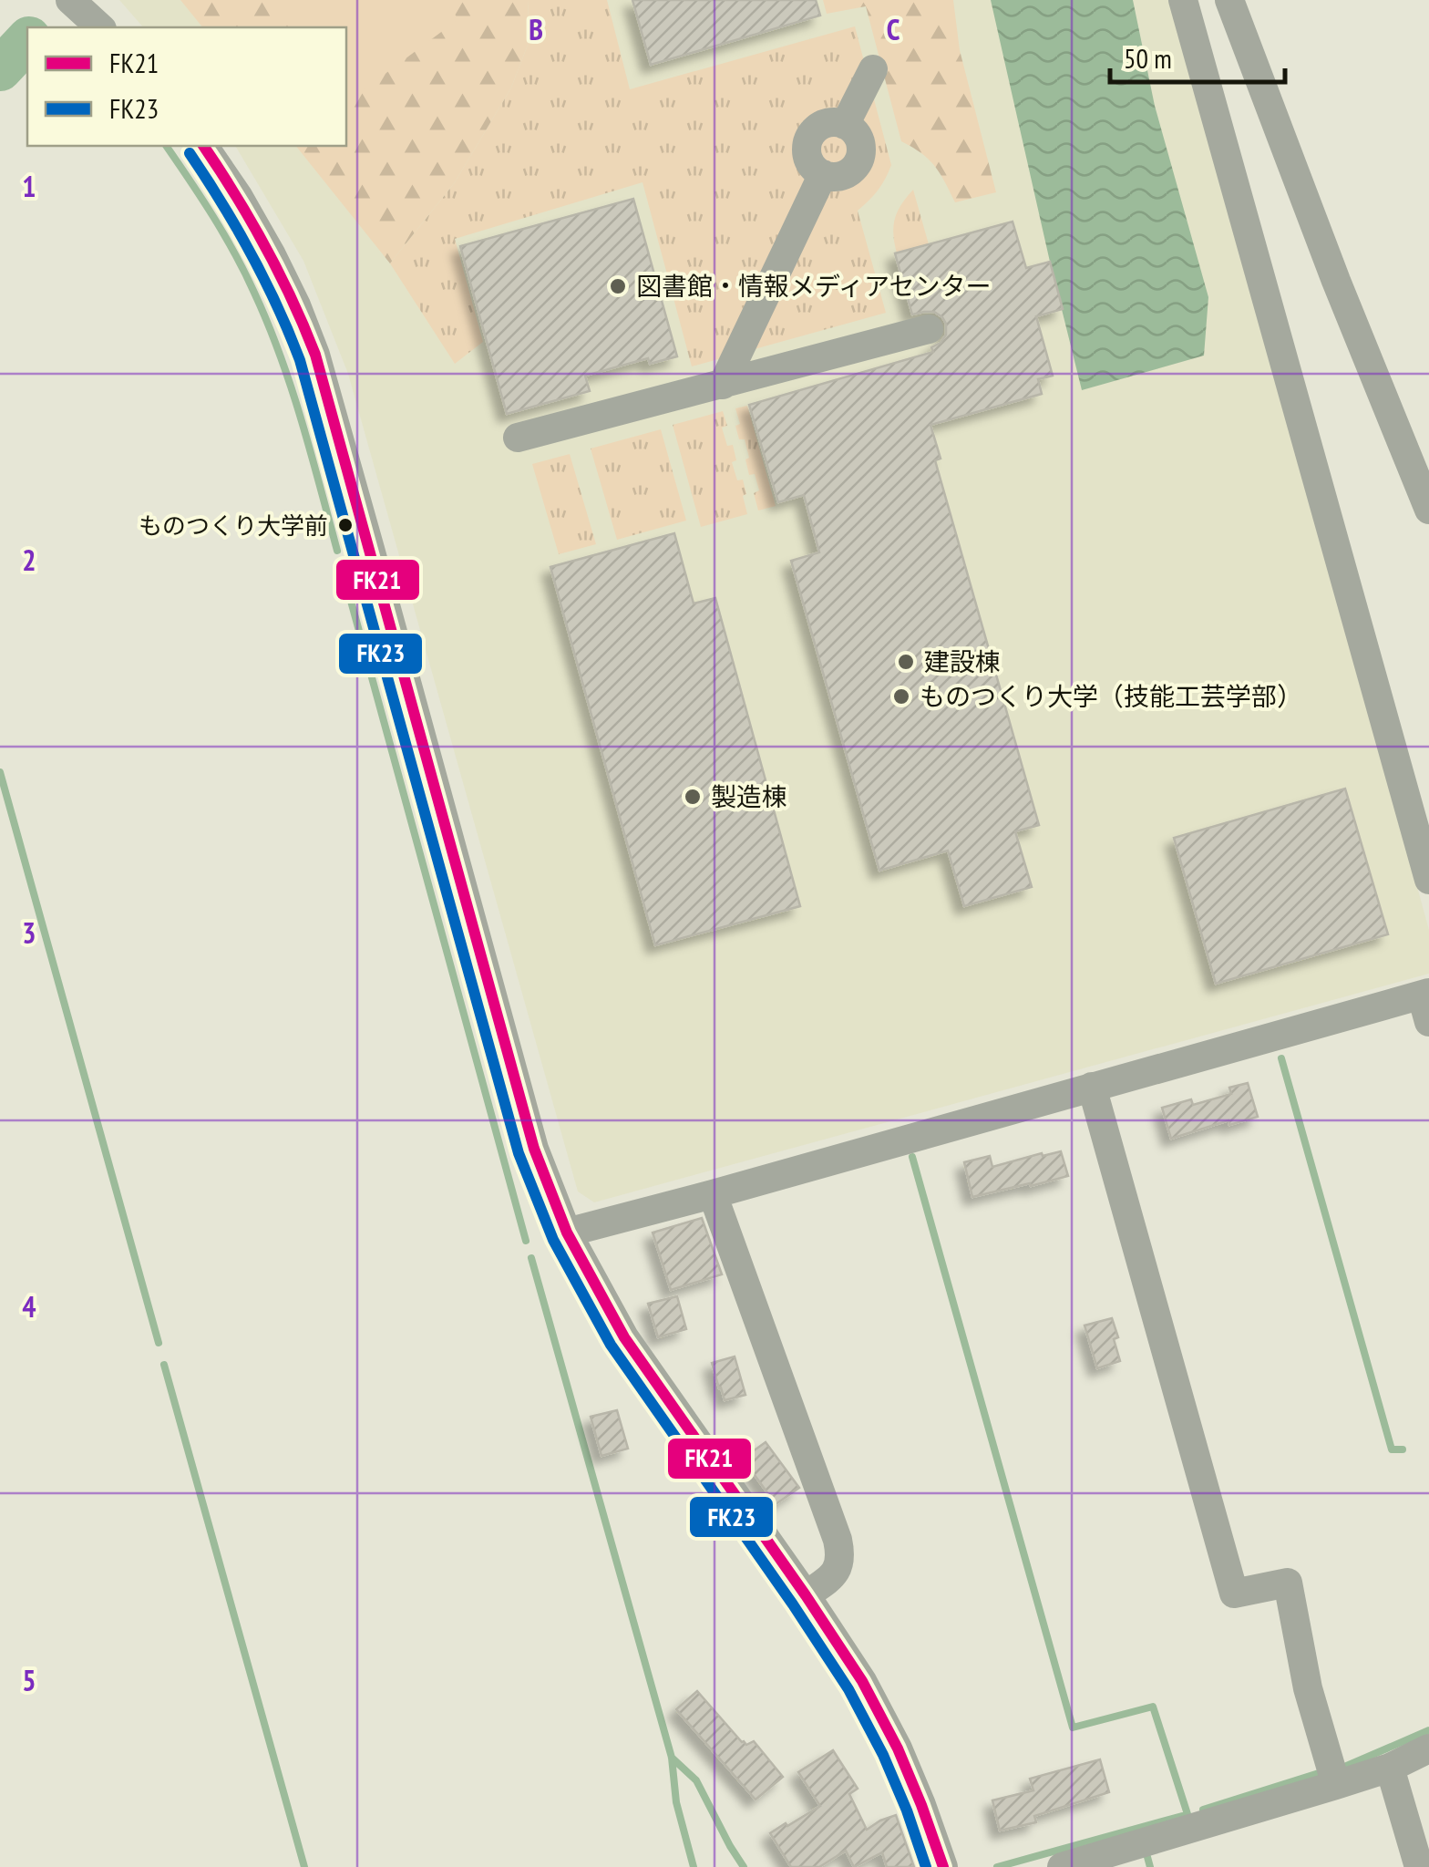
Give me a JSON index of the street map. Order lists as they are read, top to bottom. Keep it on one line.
{"places":["図書館・情報メディアセンター","ものつくり大学前","建設棟","ものつくり大学（技能工芸学部）","製造棟"],"lines":["transit line FK21","transit line FK23"],"legend":["FK21","FK23"],"scale_bar":"50 m","grid":{"columns":["B","C"],"rows":["1","2","3","4","5"]}}
